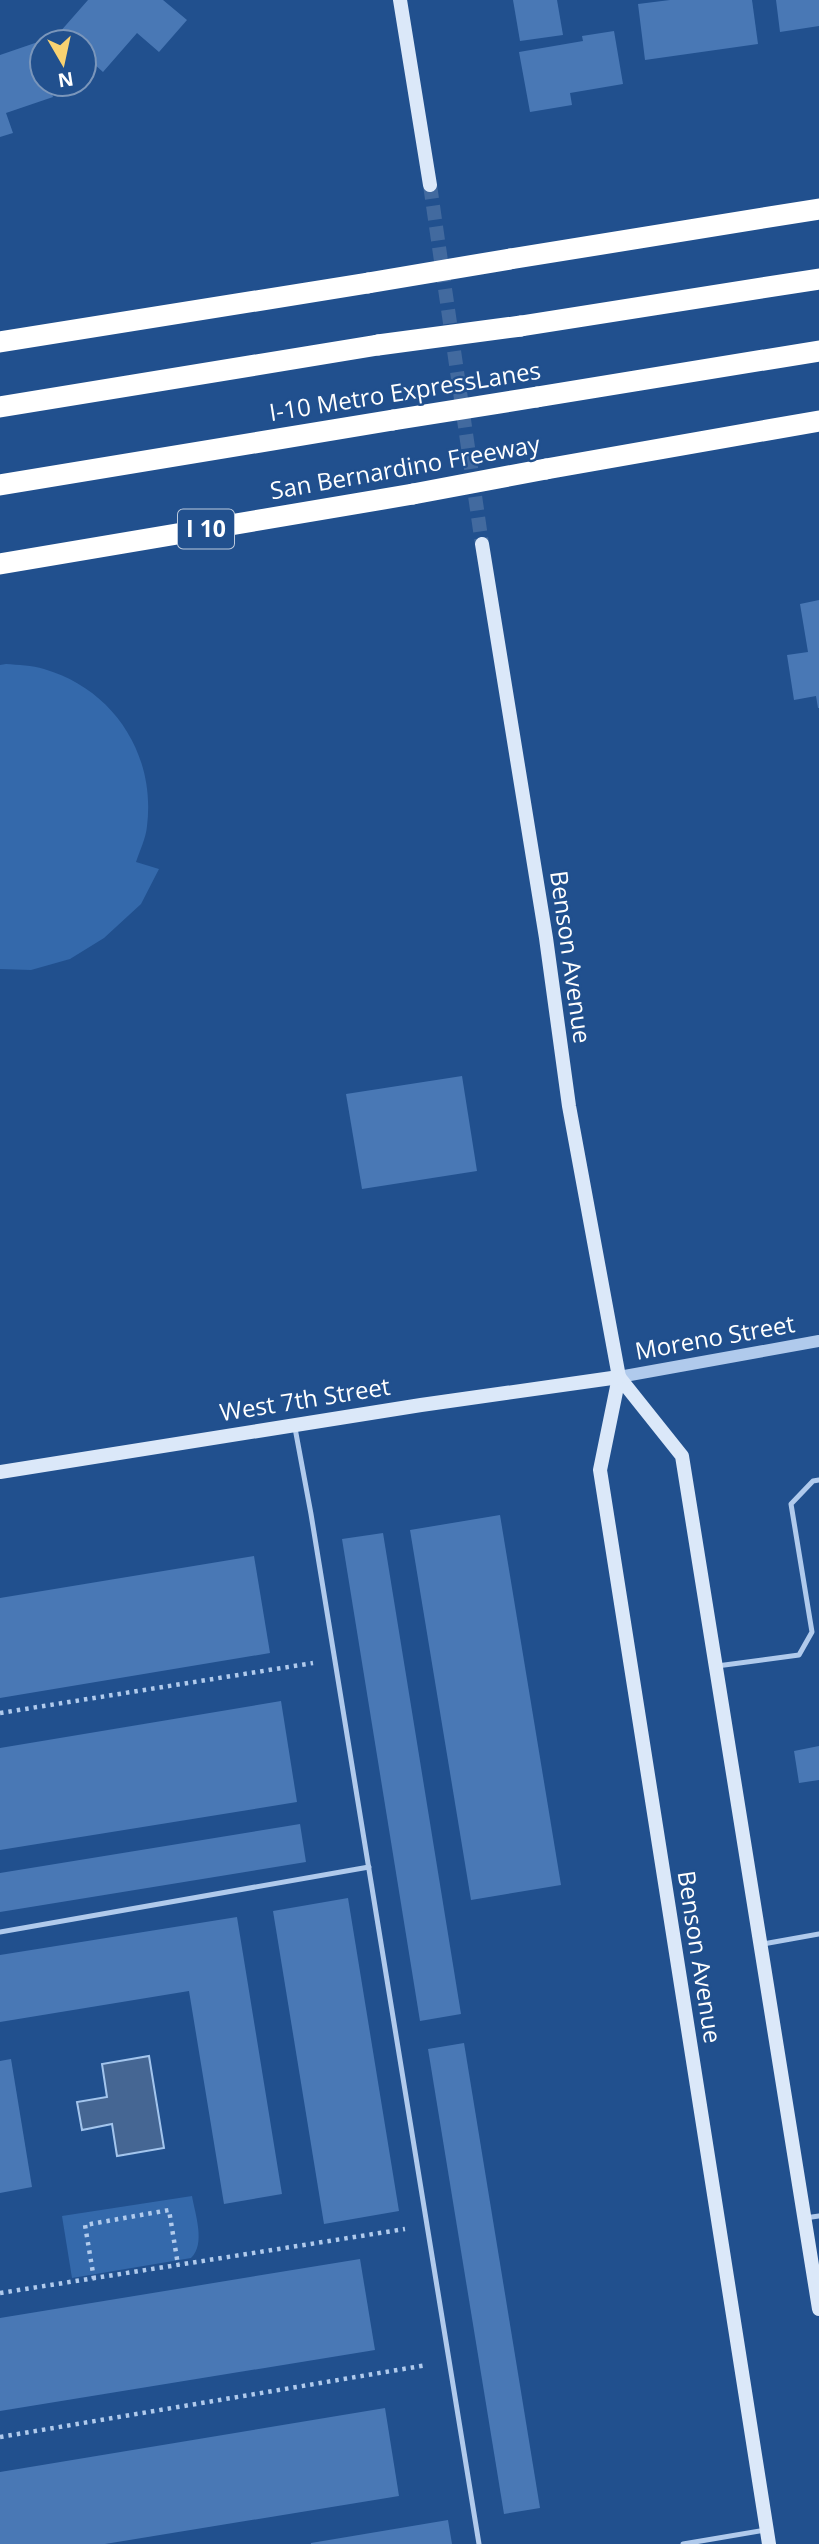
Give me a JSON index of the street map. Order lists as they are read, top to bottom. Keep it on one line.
{"streets":{"highway":["I-10 Metro ExpressLanes","San Bernardino Freeway","I 10"],"main road":["Benson Avenue","West 7th Street"],"street":["Moreno Street"]},"crossings":[["Benson Avenue","Moreno Street"],["Benson Avenue","West 7th Street"],["Moreno Street","West 7th Street"]],"north":"bottom"}
